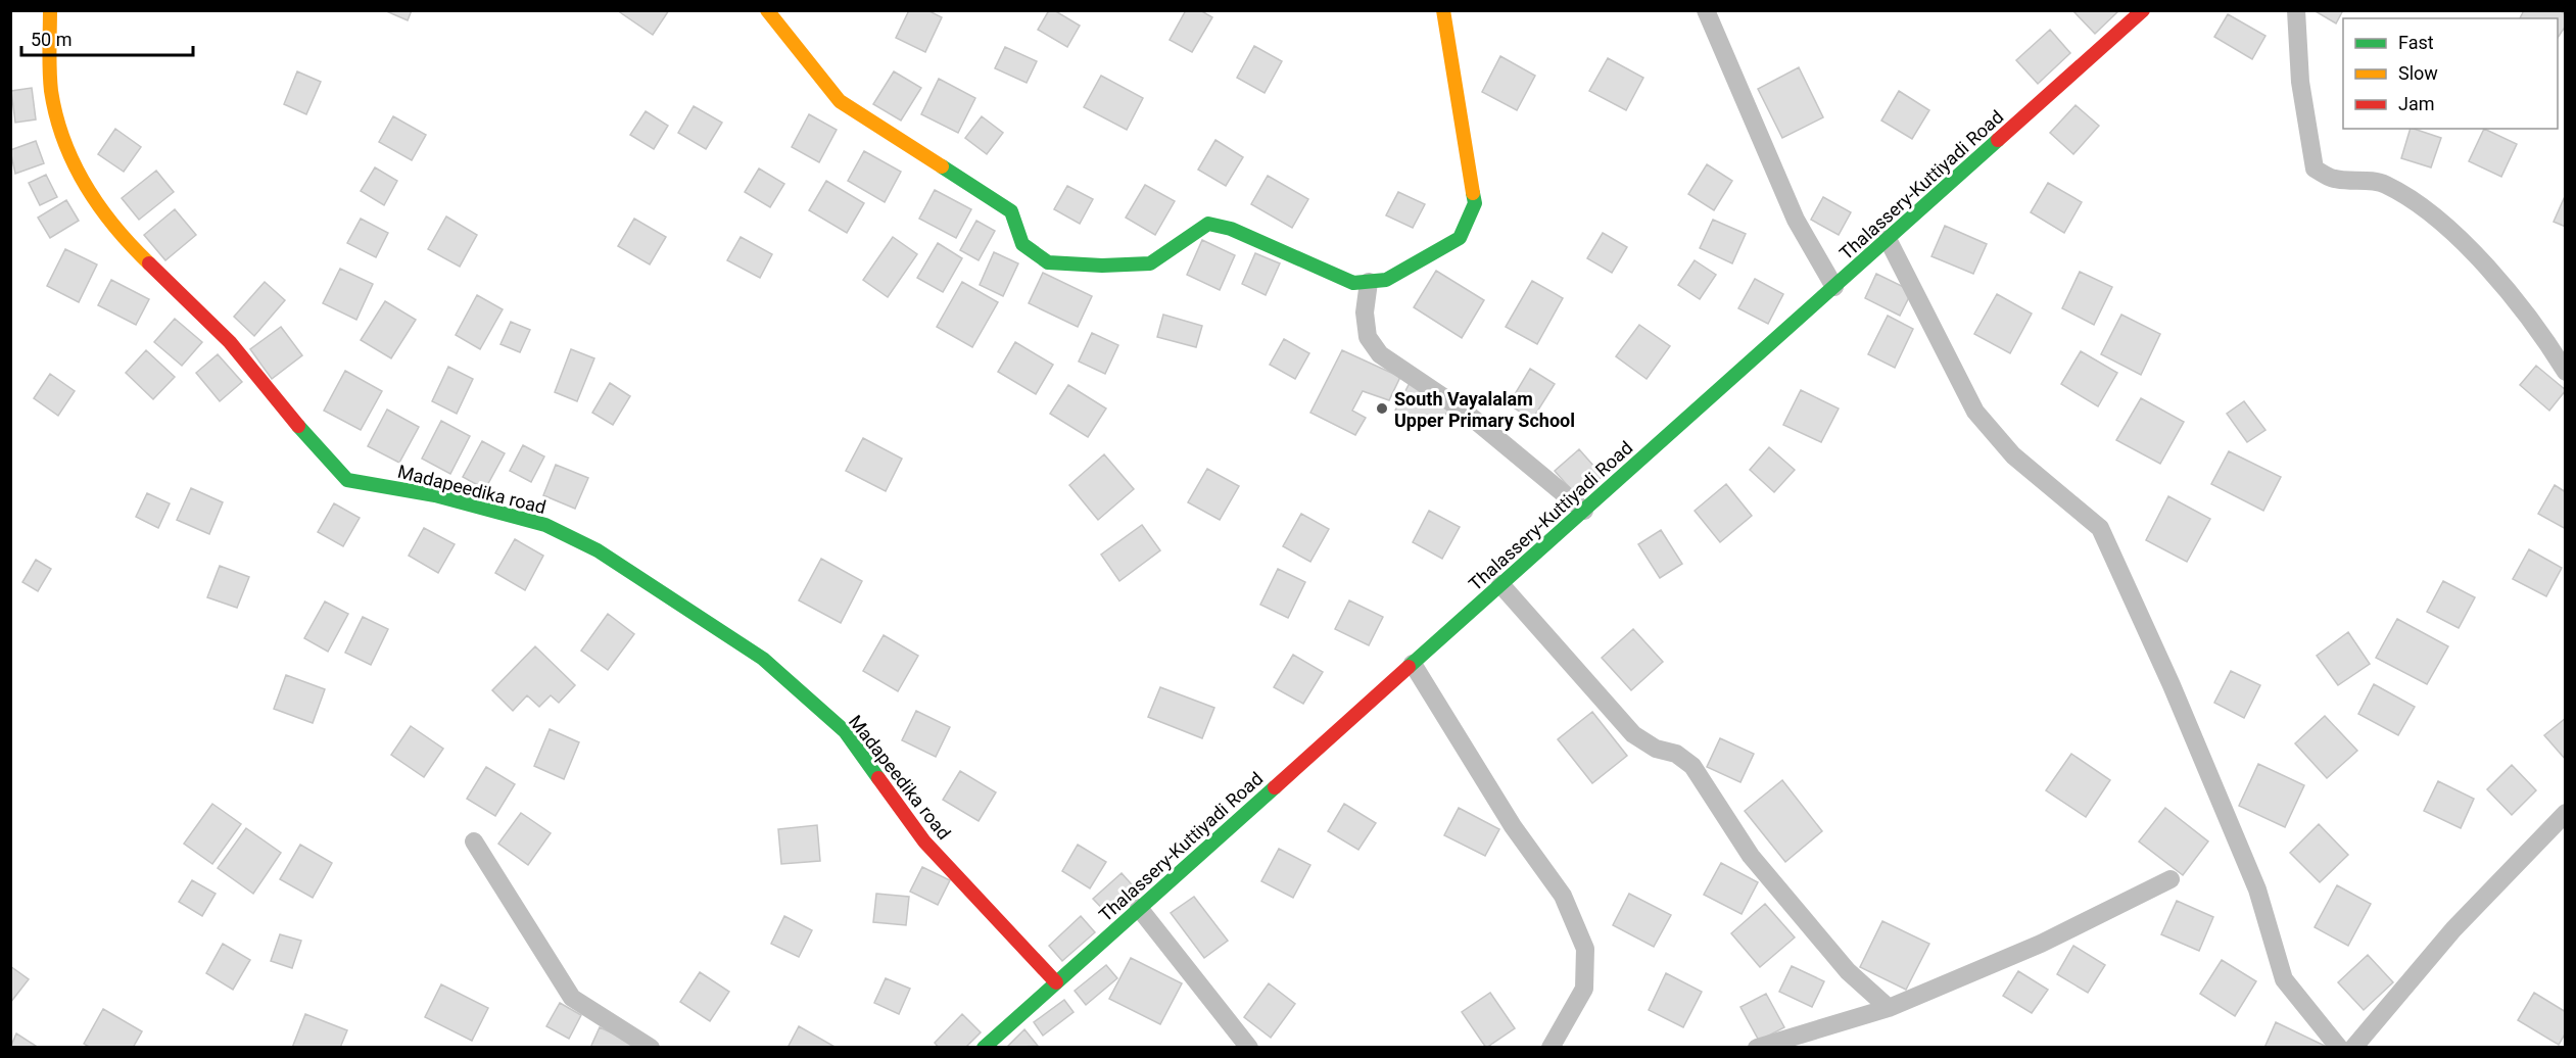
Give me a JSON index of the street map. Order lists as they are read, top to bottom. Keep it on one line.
{"streets":{"street":["Thalassery-Kuttiyadi Road","Madapeedika road"]},"crossings":[["Thalassery-Kuttiyadi Road","Madapeedika road"]],"places":["South Vayalalam Upper Primary School"],"legend":["Fast","Slow","Jam"],"scale_bar":"50 m"}
